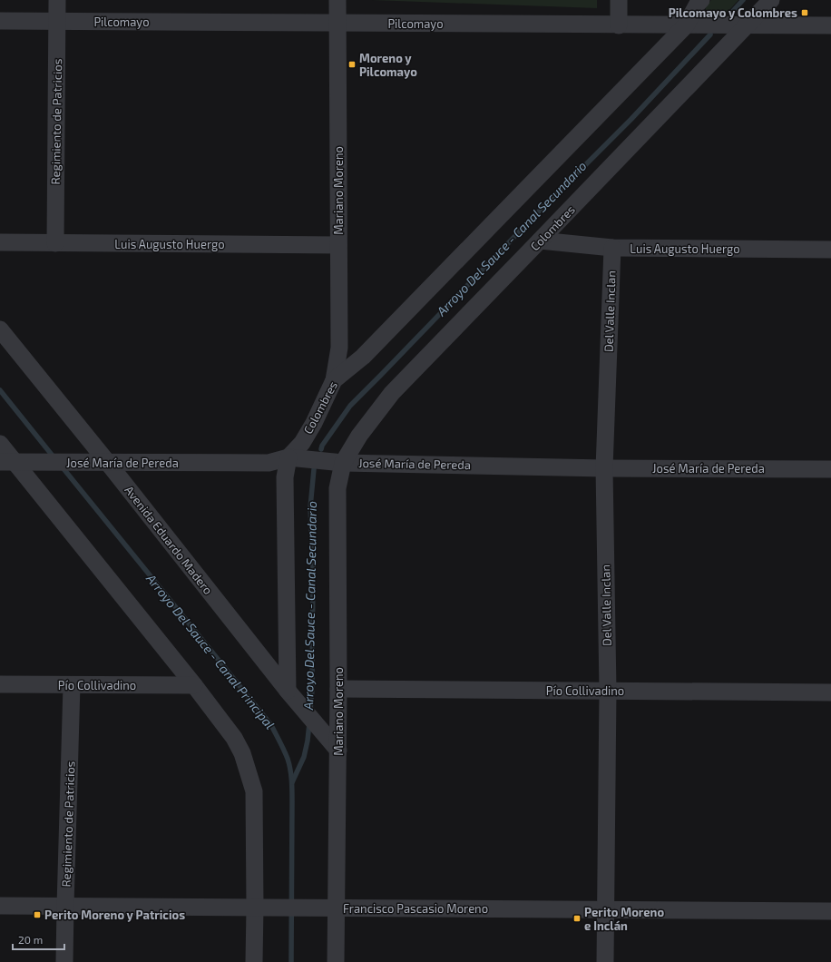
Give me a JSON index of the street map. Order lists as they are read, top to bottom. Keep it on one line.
{"streets":{"street":["Pilcomayo","Regimiento de Patricios","Mariano Moreno","Colombres","Luis Augusto Huergo","Del Valle Inclan","José María de Pereda","Avenida Eduardo Madero","Pío Collivadino","Francisco Pascasio Moreno"]},"crossings":[["Pilcomayo","Regimiento de Patricios"],["Pilcomayo","Mariano Moreno"],["Pilcomayo","Colombres"],["Regimiento de Patricios","Luis Augusto Huergo"],["Regimiento de Patricios","Pío Collivadino"],["Regimiento de Patricios","Francisco Pascasio Moreno"],["Mariano Moreno","Colombres"],["Mariano Moreno","Luis Augusto Huergo"],["Mariano Moreno","José María de Pereda"],["Mariano Moreno","Avenida Eduardo Madero"],["Mariano Moreno","Pío Collivadino"],["Mariano Moreno","Francisco Pascasio Moreno"],["Colombres","Luis Augusto Huergo"],["Colombres","José María de Pereda"],["Luis Augusto Huergo","Del Valle Inclan"],["Del Valle Inclan","José María de Pereda"],["Del Valle Inclan","Pío Collivadino"],["Del Valle Inclan","Francisco Pascasio Moreno"],["José María de Pereda","Avenida Eduardo Madero"]],"water":["Arroyo Del Sauce - Canal Secundario","Arroyo Del Sauce - Canal Principal"],"places":{"transit":["Pilcomayo y Colombres","Moreno y Pilcomayo","Perito Moreno y Patricios","Perito Moreno e Inclán"]},"scale_bar":"20 m"}
